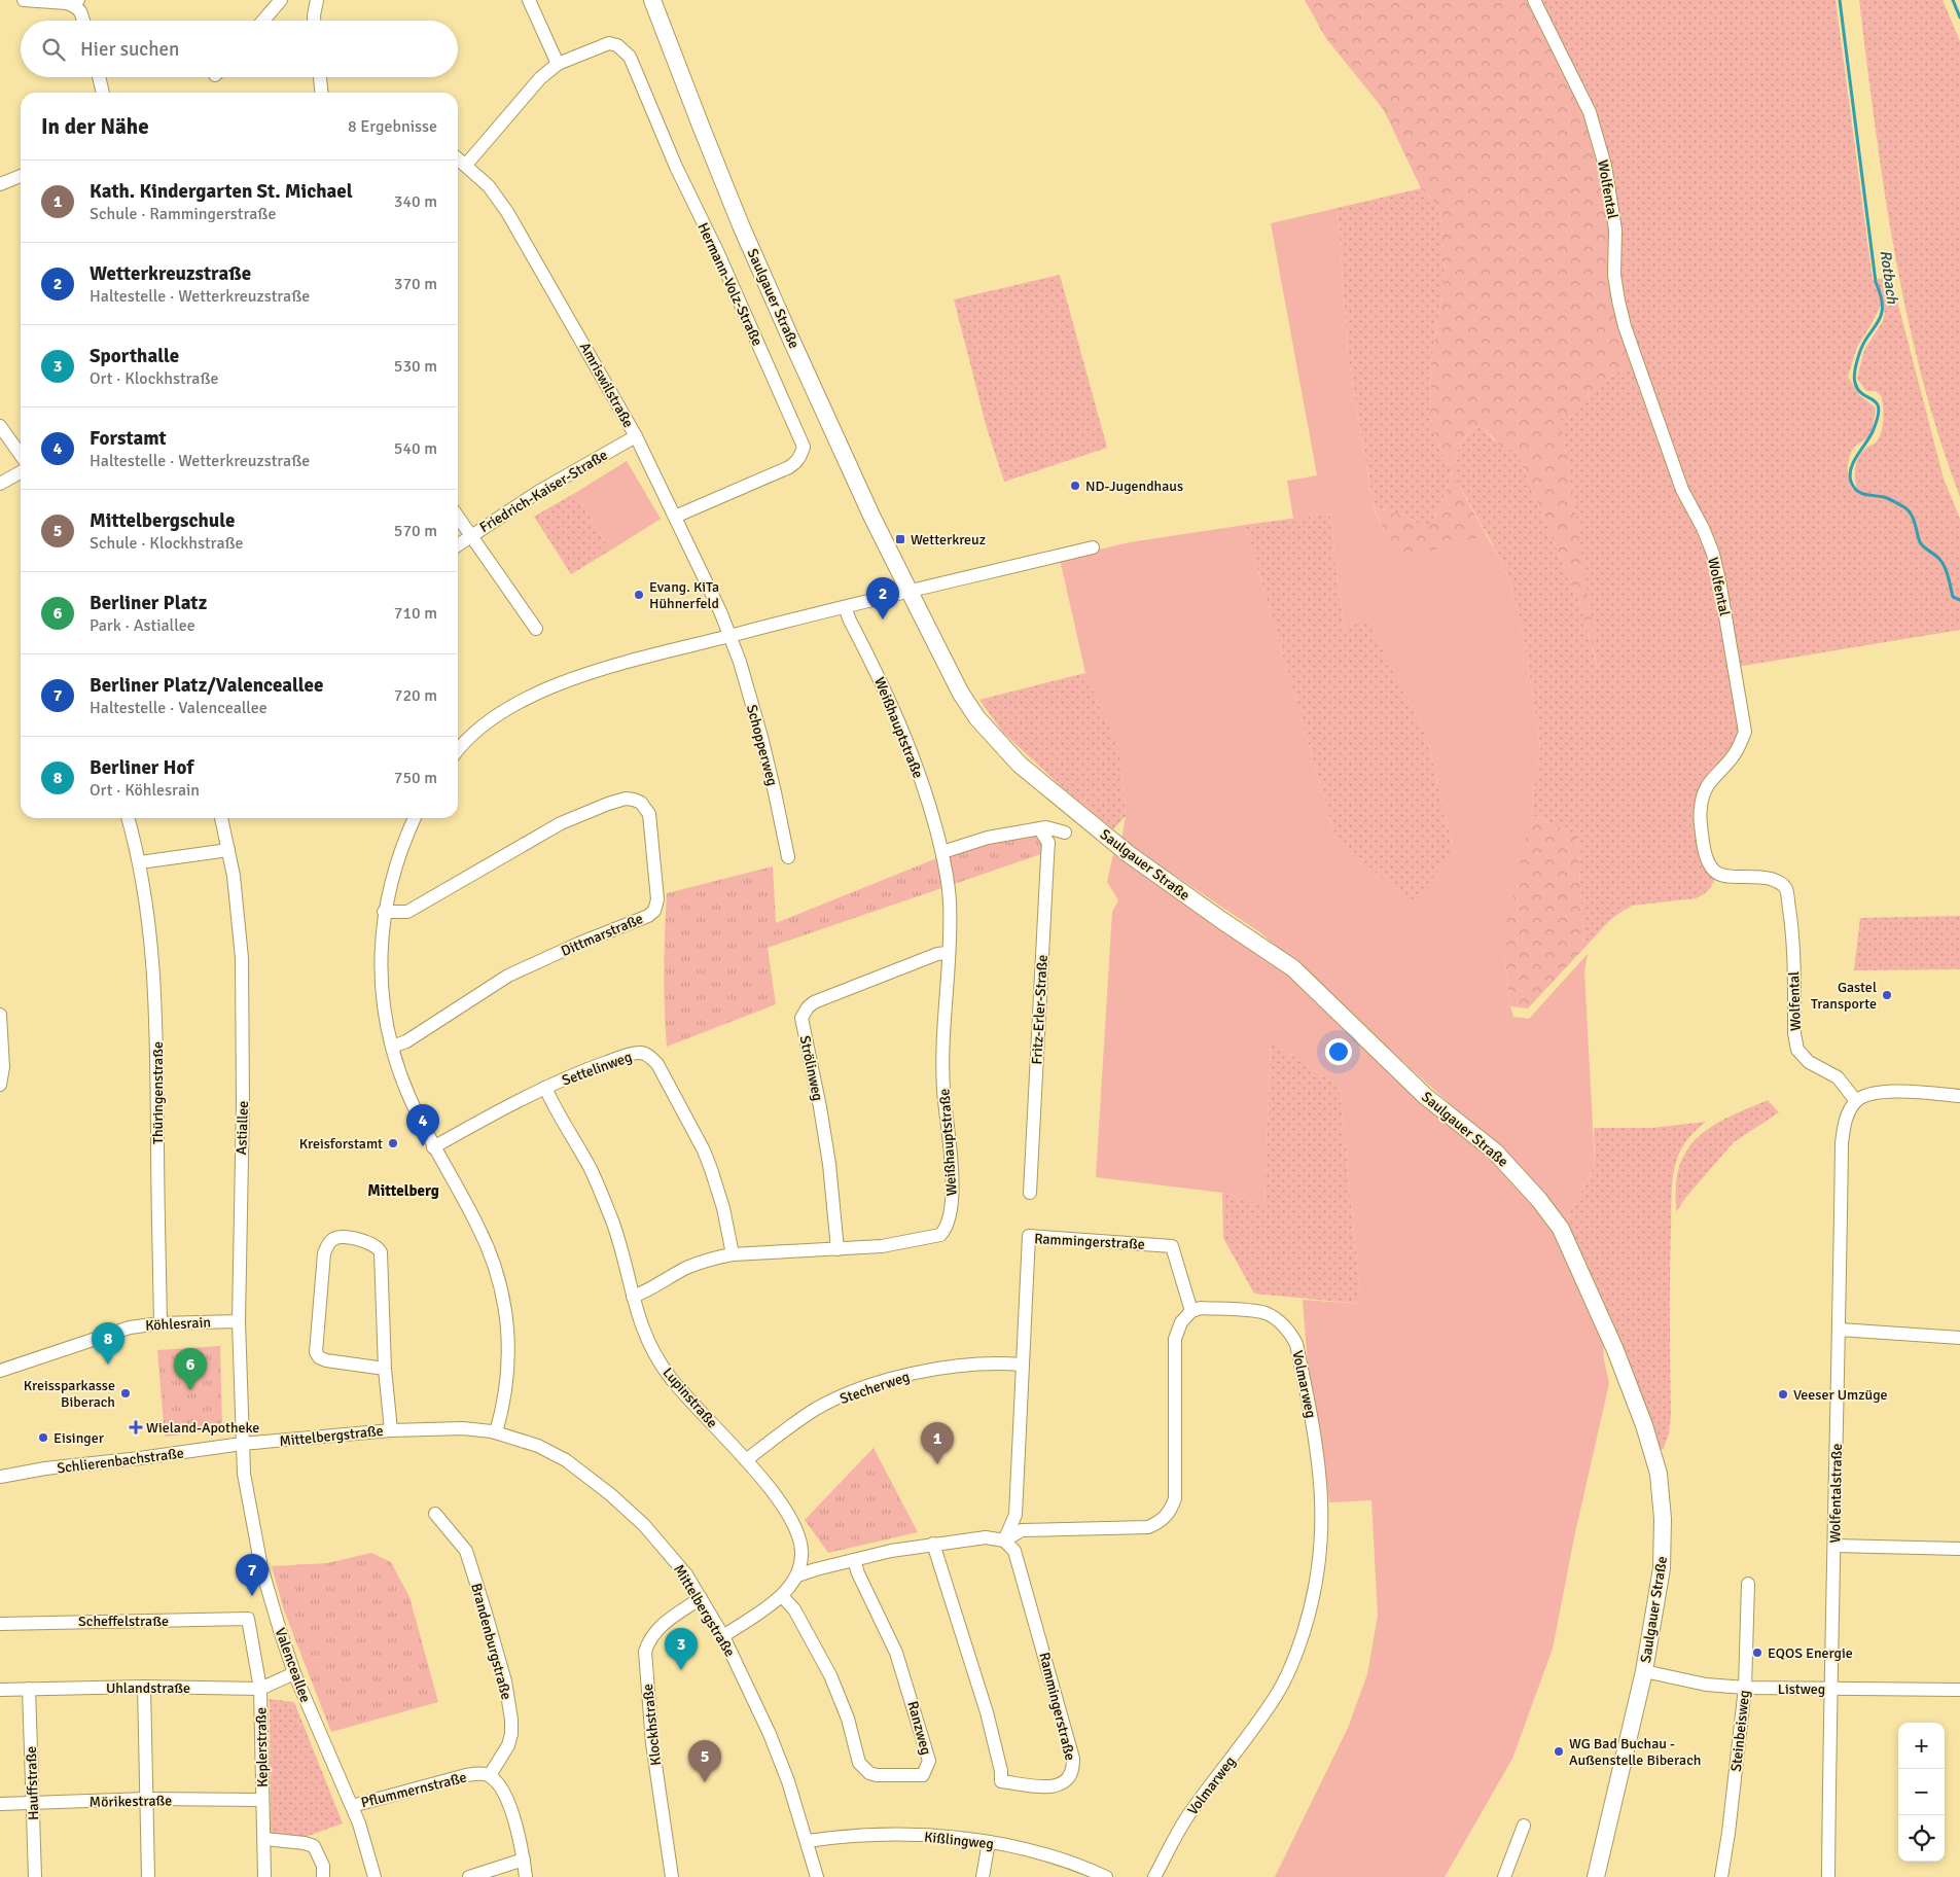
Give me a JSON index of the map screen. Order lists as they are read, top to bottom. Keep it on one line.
{"streets":{"main road":["Saulgauer Straße"],"street":["Wolfental","Hermann-Volz-Straße","Amriswilstraße","Friedrich-Kaiser-Straße","Weißhauptstraße","Schopperweg","Dittmarstraße","Fritz-Erler-Straße","Settelinweg","Strölinweg","Thüringenstraße","Astiallee","Rammingerstraße","Köhlesrain","Volmarweg","Stecherweg","Lupinstraße","Mittelbergstraße","Schlierenbachstraße","Wolfentalstraße","Scheffelstraße","Brandenburgstraße","Valenceallee","Uhlandstraße","Listweg","Klockhstraße","Ranzweg","Steinbeisweg","Keplerstraße","Hauffstraße","Pflummernstraße","Mörikestraße","Kißlingweg"]},"crossings":[["Wolfental","Wolfentalstraße"],["Hermann-Volz-Straße","Amriswilstraße"],["Saulgauer Straße","Listweg"],["Amriswilstraße","Friedrich-Kaiser-Straße"],["Amriswilstraße","Schopperweg"],["Weißhauptstraße","Settelinweg"],["Weißhauptstraße","Strölinweg"],["Weißhauptstraße","Lupinstraße"],["Settelinweg","Lupinstraße"],["Thüringenstraße","Köhlesrain"],["Astiallee","Köhlesrain"],["Astiallee","Mittelbergstraße"],["Astiallee","Schlierenbachstraße"],["Astiallee","Valenceallee"],["Rammingerstraße","Volmarweg"],["Rammingerstraße","Stecherweg"],["Stecherweg","Lupinstraße"],["Lupinstraße","Mittelbergstraße"],["Lupinstraße","Ranzweg"],["Mittelbergstraße","Schlierenbachstraße"],["Mittelbergstraße","Valenceallee"],["Mittelbergstraße","Klockhstraße"],["Mittelbergstraße","Kißlingweg"],["Schlierenbachstraße","Valenceallee"],["Wolfentalstraße","Listweg"],["Scheffelstraße","Keplerstraße"],["Brandenburgstraße","Pflummernstraße"],["Valenceallee","Uhlandstraße"],["Valenceallee","Pflummernstraße"],["Uhlandstraße","Keplerstraße"],["Uhlandstraße","Hauffstraße"],["Listweg","Steinbeisweg"],["Keplerstraße","Mörikestraße"],["Hauffstraße","Mörikestraße"]],"districts":["Mittelberg"],"water":["Rotbach"],"places":{"other":["ND-Jugendhaus","Evang. KiTa Hühnerfeld","Gastel Transporte","Kreisforstamt","Kreissparkasse Biberach","Veeser Umzüge","Eisinger","EQOS Energie","WG Bad Buchau - Außenstelle Biberach"],"transit":["Wetterkreuz"],"health":["Wieland-Apotheke"]},"page":{"search":"Hier suchen","heading":["In der Nähe","8 Ergebnisse"],"list":[{"mark":"1","name":"Kath. Kindergarten St. Michael","note":"Schule · Rammingerstraße","value":"340 m"},{"mark":"2","name":"Wetterkreuzstraße","note":"Haltestelle · Wetterkreuzstraße","value":"370 m"},{"mark":"3","name":"Sporthalle","note":"Ort · Klockhstraße","value":"530 m"},{"mark":"4","name":"Forstamt","note":"Haltestelle · Wetterkreuzstraße","value":"540 m"},{"mark":"5","name":"Mittelbergschule","note":"Schule · Klockhstraße","value":"570 m"},{"mark":"6","name":"Berliner Platz","note":"Park · Astiallee","value":"710 m"},{"mark":"7","name":"Berliner Platz/Valenceallee","note":"Haltestelle · Valenceallee","value":"720 m"},{"mark":"8","name":"Berliner Hof","note":"Ort · Köhlesrain","value":"750 m"}],"pins":["2","4","8","6","1","7","3","5"],"map_buttons":["+","−"]}}
